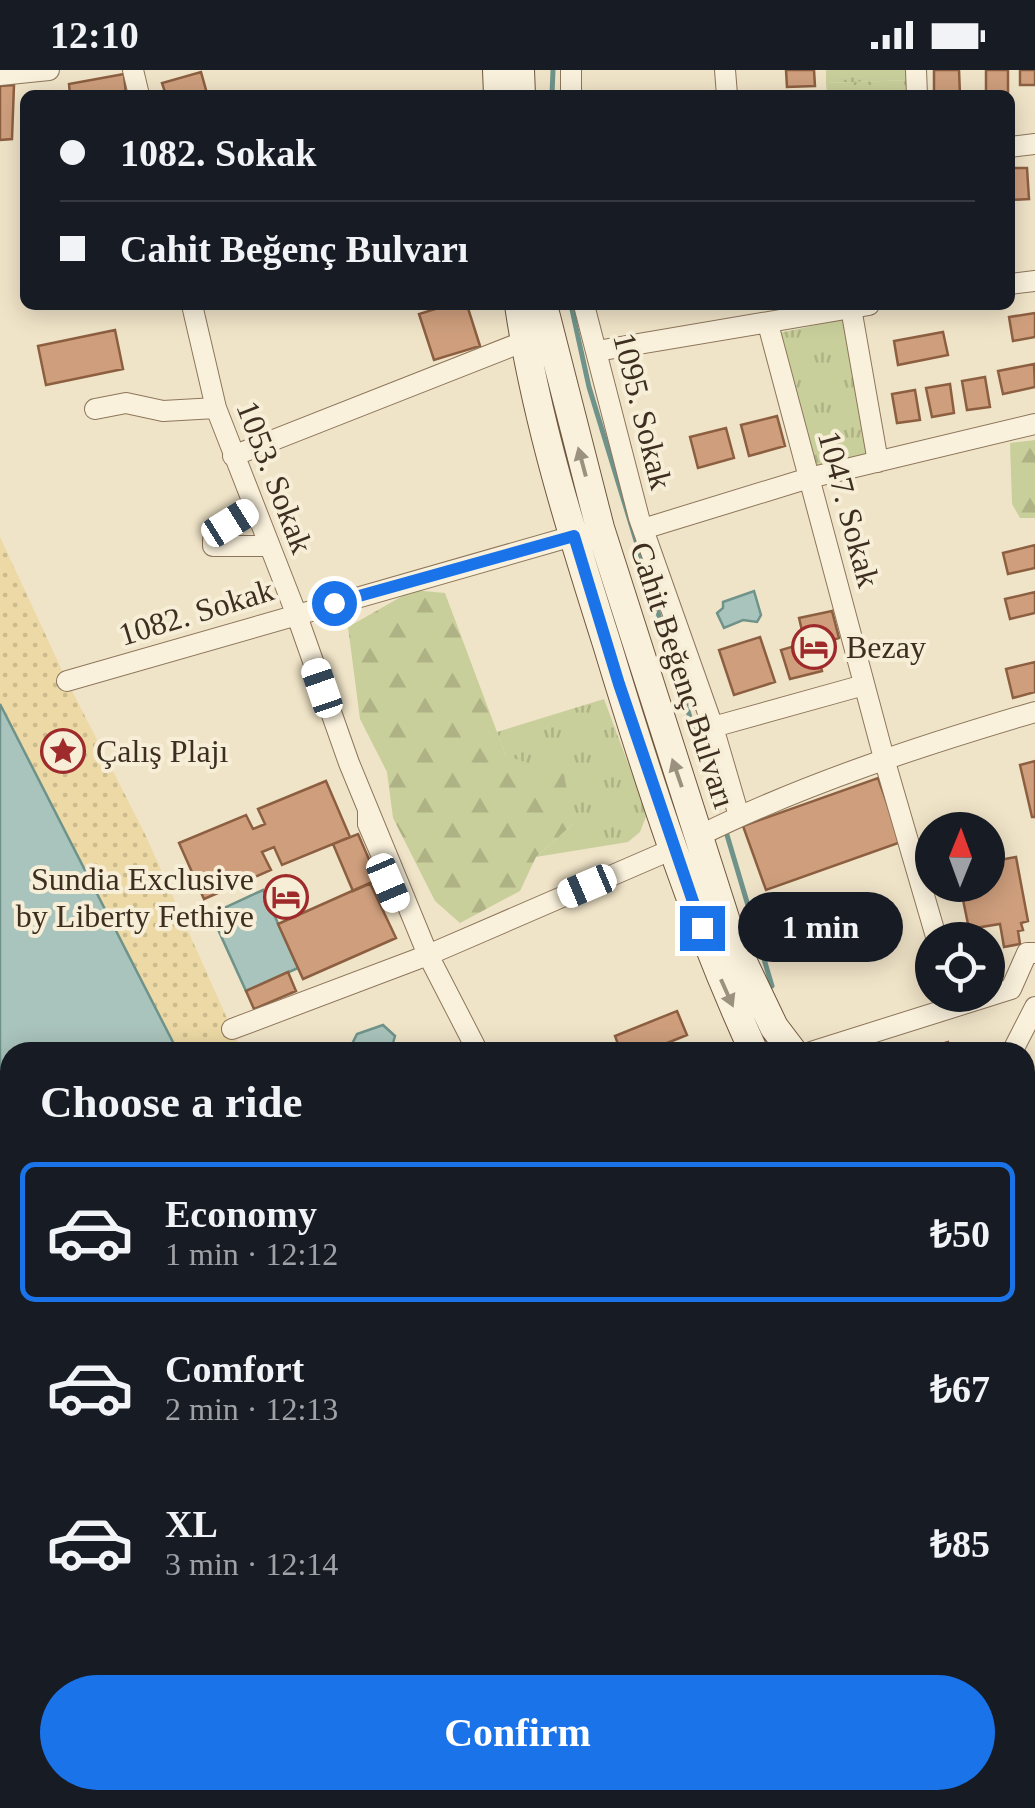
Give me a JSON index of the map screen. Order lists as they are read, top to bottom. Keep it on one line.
{"streets":{"main road":["Cahit Beğenç Bulvarı"],"street":["1095. Sokak","1053. Sokak","1047. Sokak","1082. Sokak"]},"crossings":[["1053. Sokak","1082. Sokak"],["1082. Sokak","Cahit Beğenç Bulvarı"]],"places":{"hotel":["Bezay","Sundia Exclusive by Liberty Fethiye"],"place":["Çalış Plajı"]},"north":"top","page":{"status":"12:10","banner":["1082. Sokak","Cahit Beğenç Bulvarı"],"bubble":"1 min","heading":"Choose a ride","list":[{"name":"Economy","note":"1 min · 12:12","value":"₺50"},{"name":"Comfort","note":"2 min · 12:13","value":"₺67"},{"name":"XL","note":"3 min · 12:14","value":"₺85"}],"buttons":"Confirm"}}
